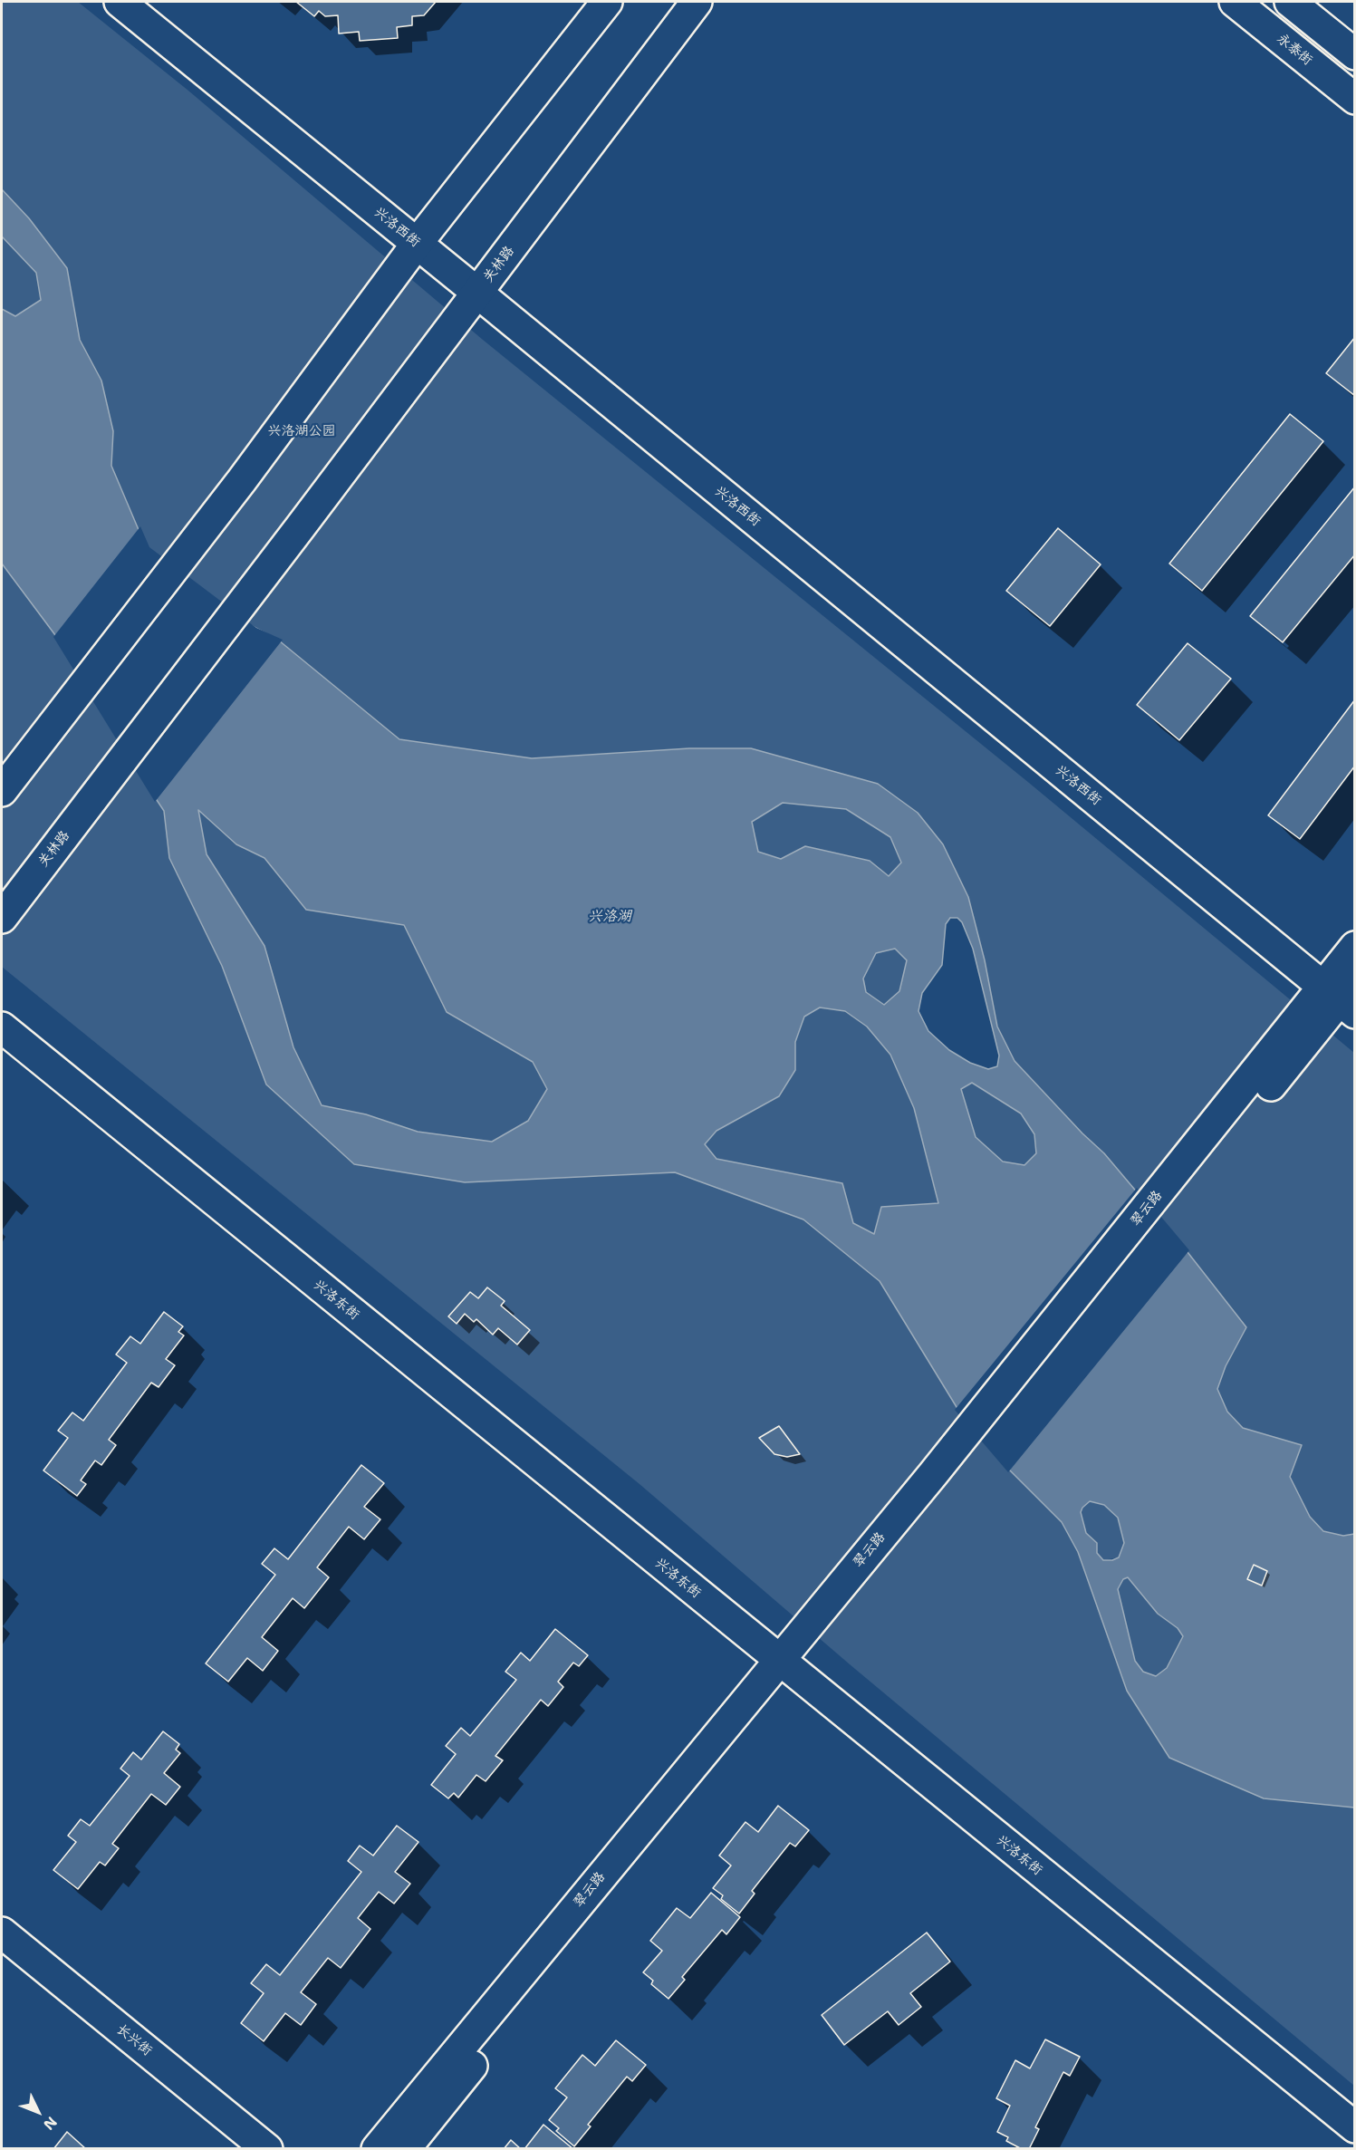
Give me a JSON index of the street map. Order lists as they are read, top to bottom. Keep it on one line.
{"streets":{"street":["永泰街","兴洛西街","关林路","翠云路","兴洛东街","长兴街"]},"crossings":[["兴洛西街","关林路"],["兴洛西街","翠云路"],["翠云路","兴洛东街"]],"water":["兴洛湖"],"parks":["兴洛湖公园"],"north":"bottom right"}
